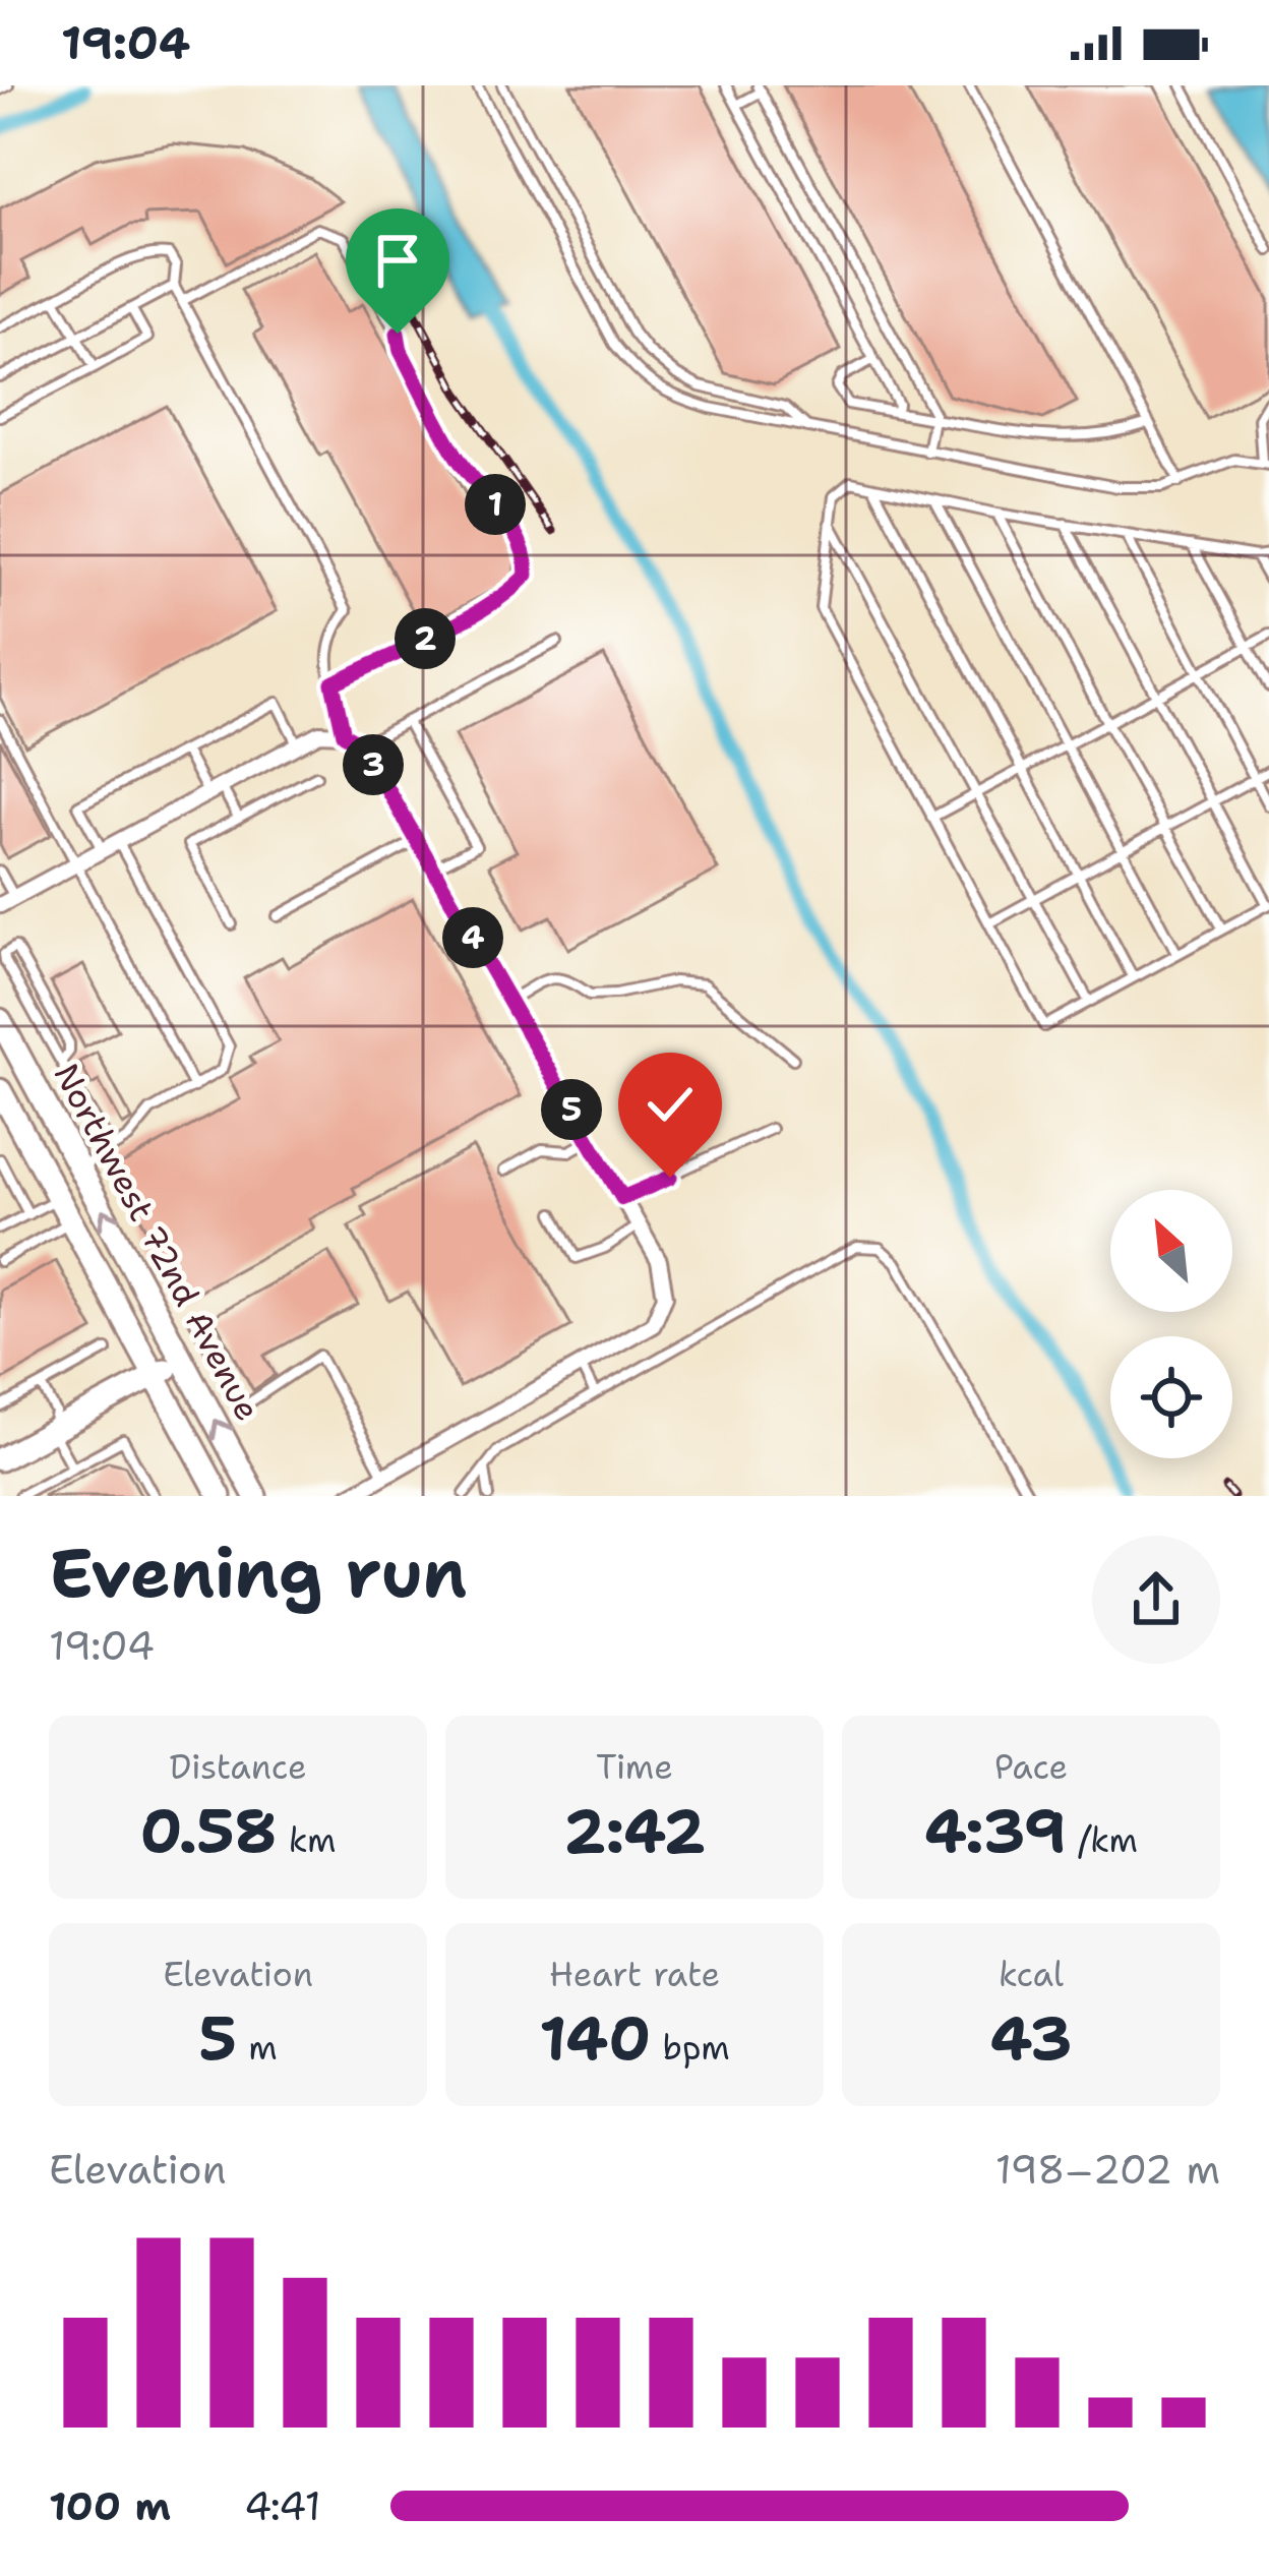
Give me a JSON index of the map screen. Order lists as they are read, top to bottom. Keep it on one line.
{"streets":{"main road":["Northwest 72nd Avenue"]},"north":"top left","page":{"status":"19:04","pins":["1","2","3","4","5"],"heading":["Evening run","19:04"],"stats":[["Distance","0.58 km"],["Time","2:42"],["Pace","4:39 /km"],["Elevation","5 m"],["Heart rate","140 bpm"],["kcal","43"]],"chart":["Elevation","198–202 m"],"list":[{"name":"100 m","note":"4:41"}]}}
